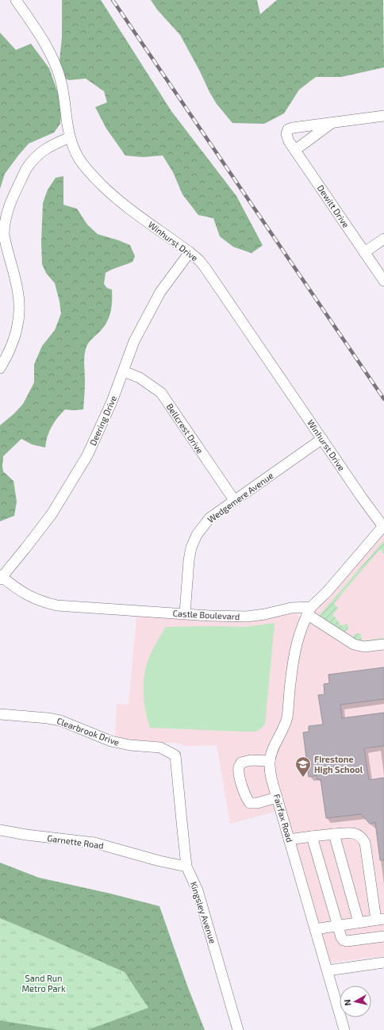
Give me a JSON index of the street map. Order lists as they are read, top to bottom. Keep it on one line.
{"streets":{"street":["Dewitt Drive","Winhurst Drive","Deering Drive","Bellcrest Drive","Wedgemere Avenue","Castle Boulevard","Clearbrook Drive","Fairfax Road","Garnette Road","Kingsley Avenue"]},"crossings":[["Winhurst Drive","Deering Drive"],["Winhurst Drive","Wedgemere Avenue"],["Deering Drive","Bellcrest Drive"],["Deering Drive","Castle Boulevard"],["Bellcrest Drive","Wedgemere Avenue"],["Wedgemere Avenue","Castle Boulevard"],["Castle Boulevard","Fairfax Road"],["Clearbrook Drive","Kingsley Avenue"],["Garnette Road","Kingsley Avenue"]],"parks":["Sand Run Metro Park"],"places":{"school or university":["Firestone High School"]},"north":"left"}
